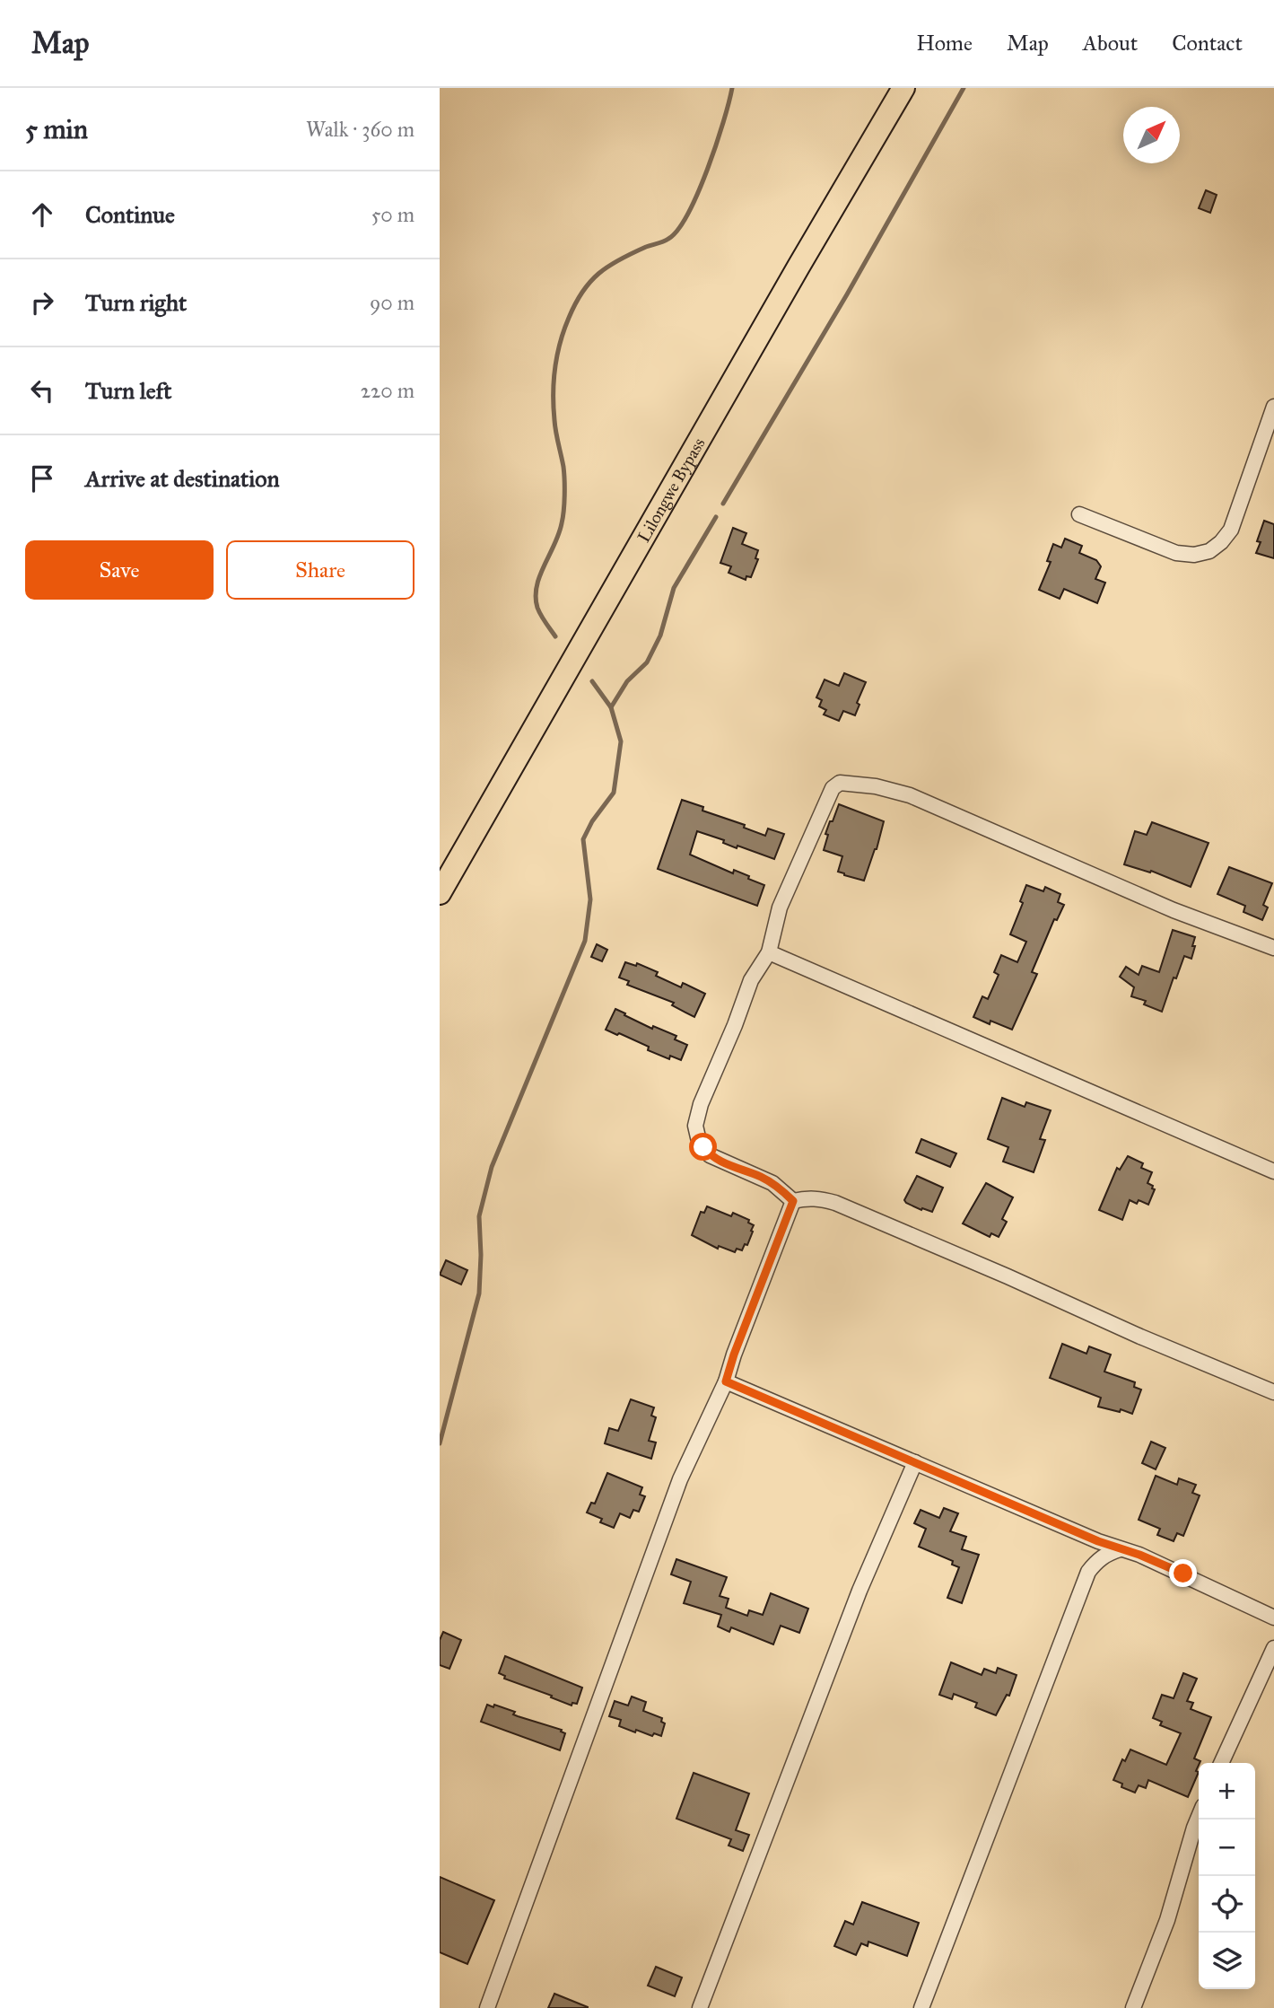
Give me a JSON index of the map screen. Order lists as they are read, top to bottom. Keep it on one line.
{"streets":{"main road":["Lilongwe Bypass"]},"north":"top right","page":{"header":"Map","nav":["Home","Map","About","Contact"],"heading":["5 min","Walk · 360 m"],"list":[["Continue","50 m"],["Turn right","90 m"],["Turn left","220 m"],"Arrive at destination"],"buttons":["Save","Share"],"map_buttons":["+","−"]}}
